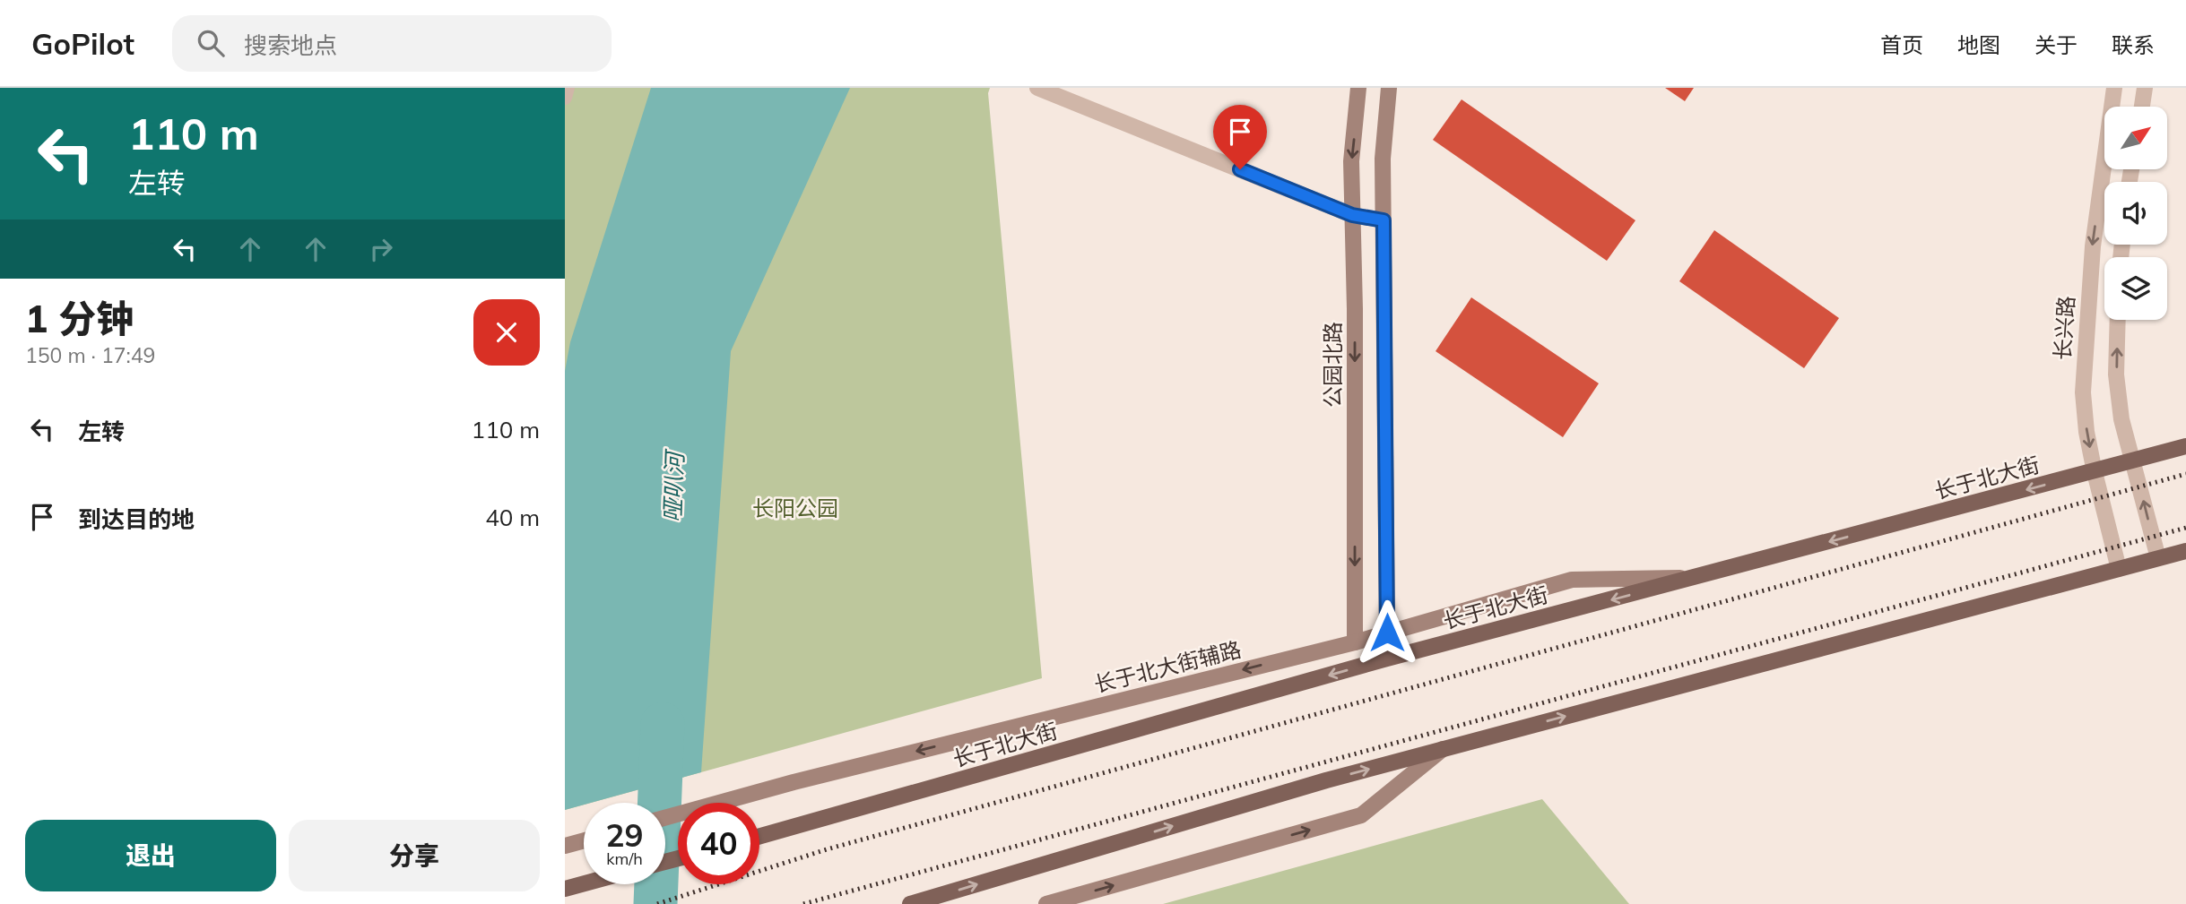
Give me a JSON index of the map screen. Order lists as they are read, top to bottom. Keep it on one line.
{"streets":{"main road":["长于北大街"],"street":["长兴路","公园北路","长于北大街辅路"]},"crossings":[["长兴路","长于北大街"],["公园北路","长于北大街辅路"],["长于北大街","长于北大街辅路"]],"one_way":["长于北大街辅路"],"water":["哑叭河"],"parks":["长阳公园"],"north":"top right","page":{"header":"GoPilot","search":"搜索地点","nav":["首页","地图","关于","联系"],"turn":["110 m","左转"],"heading":["1 分钟","150 m · 17:49"],"list":[{"name":"左转","value":"110 m"},{"name":"到达目的地","value":"40 m"}],"speed":"29 km/h","limit":"40","buttons":["退出","分享"]}}
